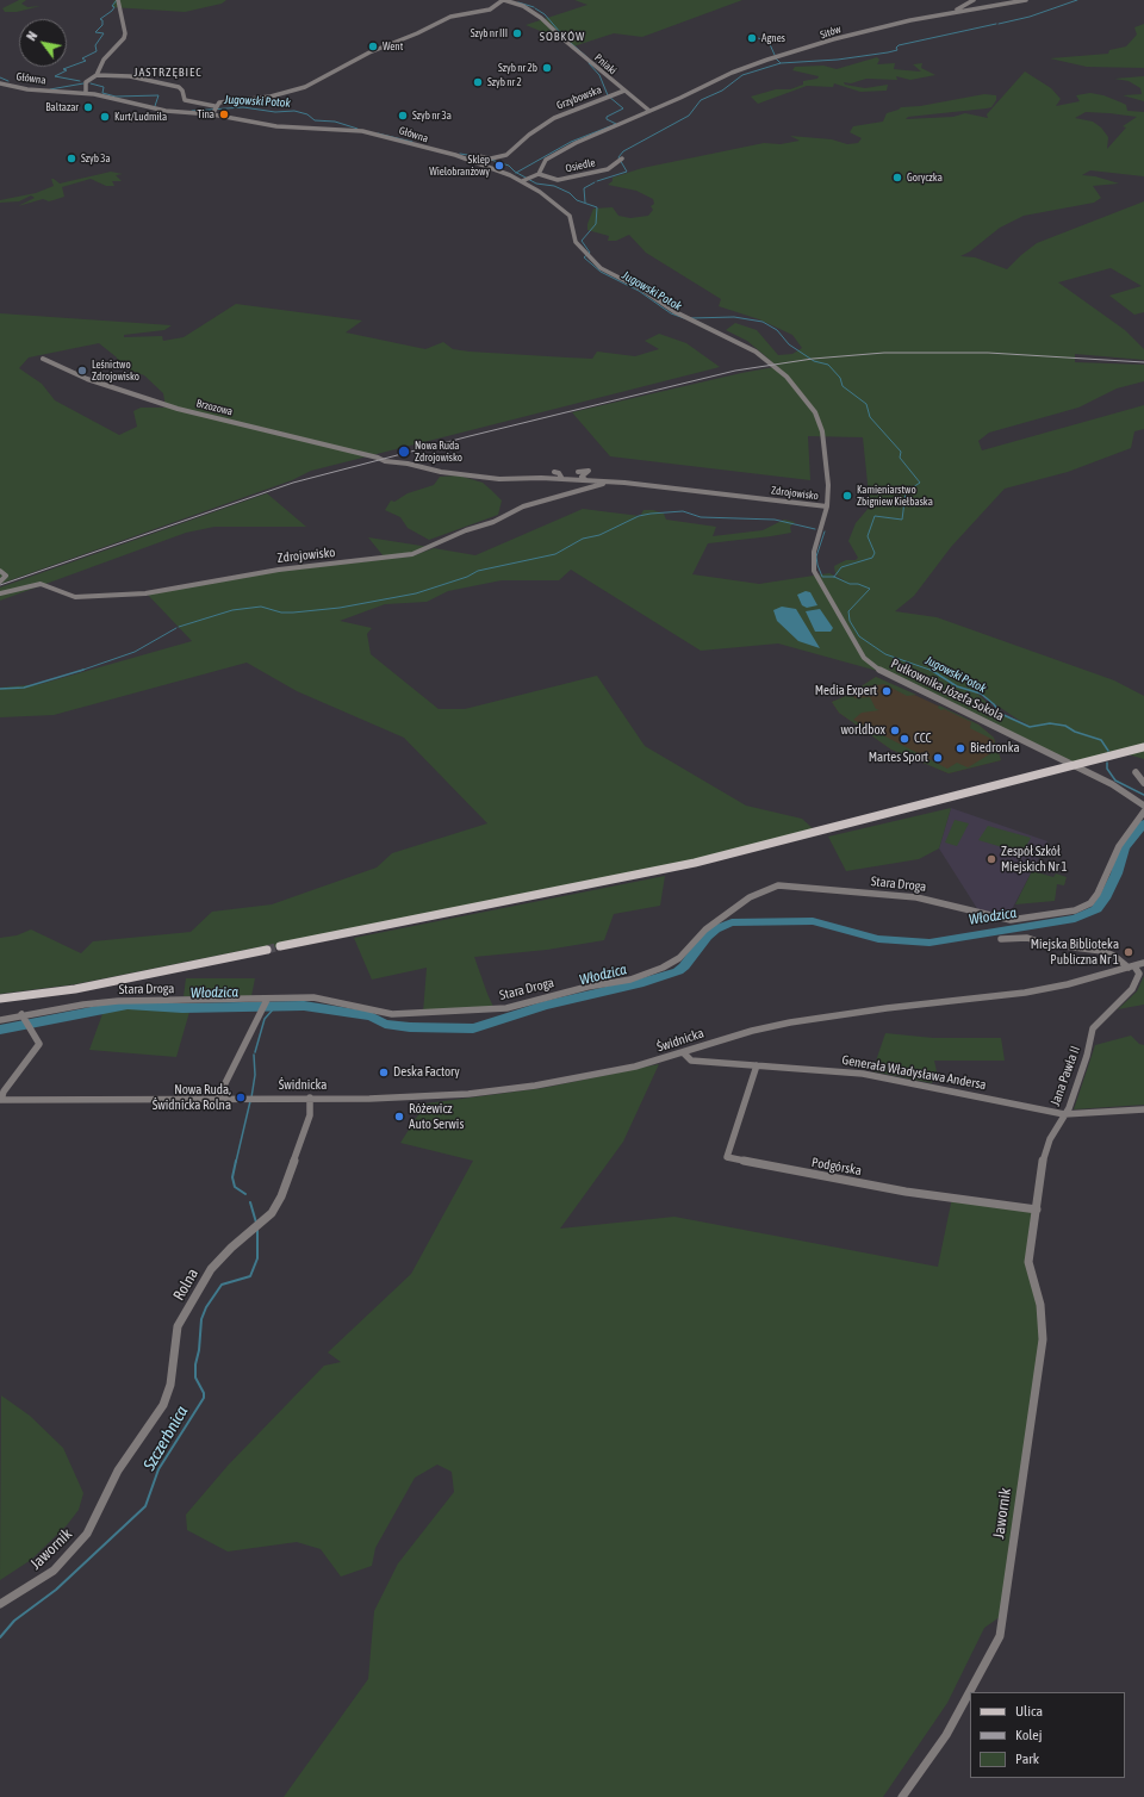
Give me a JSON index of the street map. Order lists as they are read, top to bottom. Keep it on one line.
{"streets":{"street":["Sitów","Pniaki","Główna","Grzybowska","Osiedle","Brzozowa","Zdrojowisko","Pułkownika Józefa Sokola","Stara Droga","Świdnicka","Generała Władysława Andersa","Jana Pawła II","Podgórska","Rolna","Jawornik"]},"crossings":[["Sitów","Pniaki"],["Pniaki","Grzybowska"],["Główna","Grzybowska"],["Główna","Zdrojowisko"],["Brzozowa","Zdrojowisko"],["Zdrojowisko","Pułkownika Józefa Sokola"],["Świdnicka","Generała Władysława Andersa"],["Świdnicka","Jana Pawła II"],["Świdnicka","Rolna"],["Generała Władysława Andersa","Jana Pawła II"],["Generała Władysława Andersa","Podgórska"],["Jana Pawła II","Podgórska"],["Jana Pawła II","Jawornik"],["Podgórska","Jawornik"],["Rolna","Jawornik"]],"districts":["SOBKÓW","JASTRZĘBIEC"],"water":["Jugowski Potok","Włodzica","Szczerbnica"],"places":["Szyb nr III","Agnes","Went","Szyb nr 2b","Szyb nr 2","Baltazar","Tina","Szyb nr 3a","Kurt/Ludmiła","Szyb 3a","Sklep Wielobranżowy","Goryczka","Leśnictwo Zdrojowisko","Nowa Ruda Zdrojowisko","Kamieniarstwo Zbigniew Kiełbaska","Media Expert","worldbox","CCC","Biedronka","Martes Sport","Zespół Szkół Miejskich Nr 1","Miejska Biblioteka Publiczna Nr 1","Deska Factory","Nowa Ruda, Świdnicka Rolna","Różewicz Auto Serwis"],"legend":["Ulica","Kolej","Park"],"north":"top left"}
